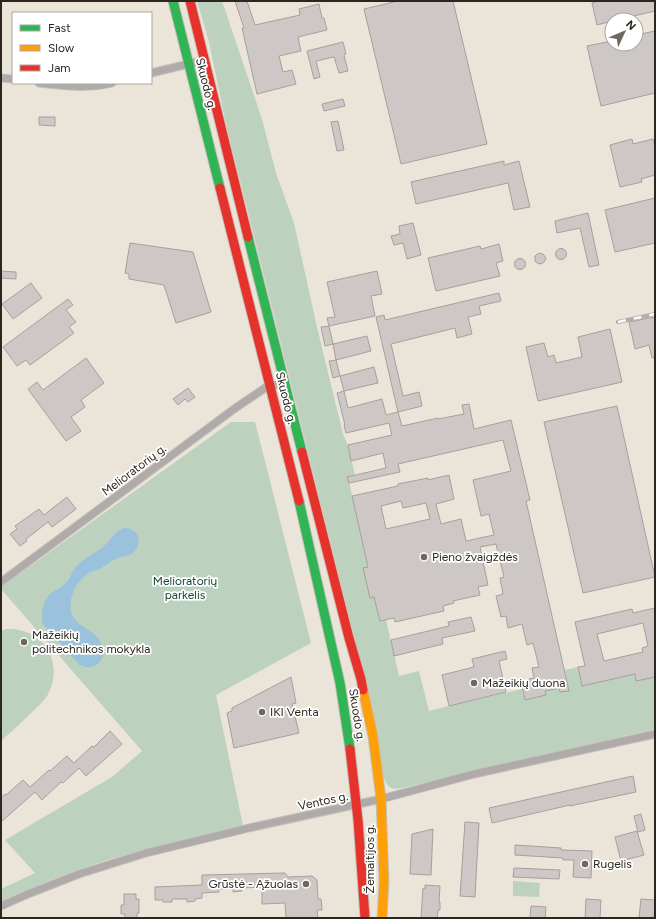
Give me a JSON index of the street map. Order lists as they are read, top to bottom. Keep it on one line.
{"streets":{"main road":["Skuodo g.","Žemaitijos g."],"street":["Melioratorių g.","Ventos g."]},"crossings":[["Skuodo g.","Melioratorių g."],["Skuodo g.","Ventos g."],["Skuodo g.","Žemaitijos g."],["Ventos g.","Žemaitijos g."]],"parks":["Melioratorių parkelis"],"places":["Pieno žvaigždės","Mažeikių politechnikos mokykla","Mažeikių duona","IKI Venta","Rugelis","Grūstė - Ąžuolas"],"legend":["Fast","Slow","Jam"],"north":"top right"}
